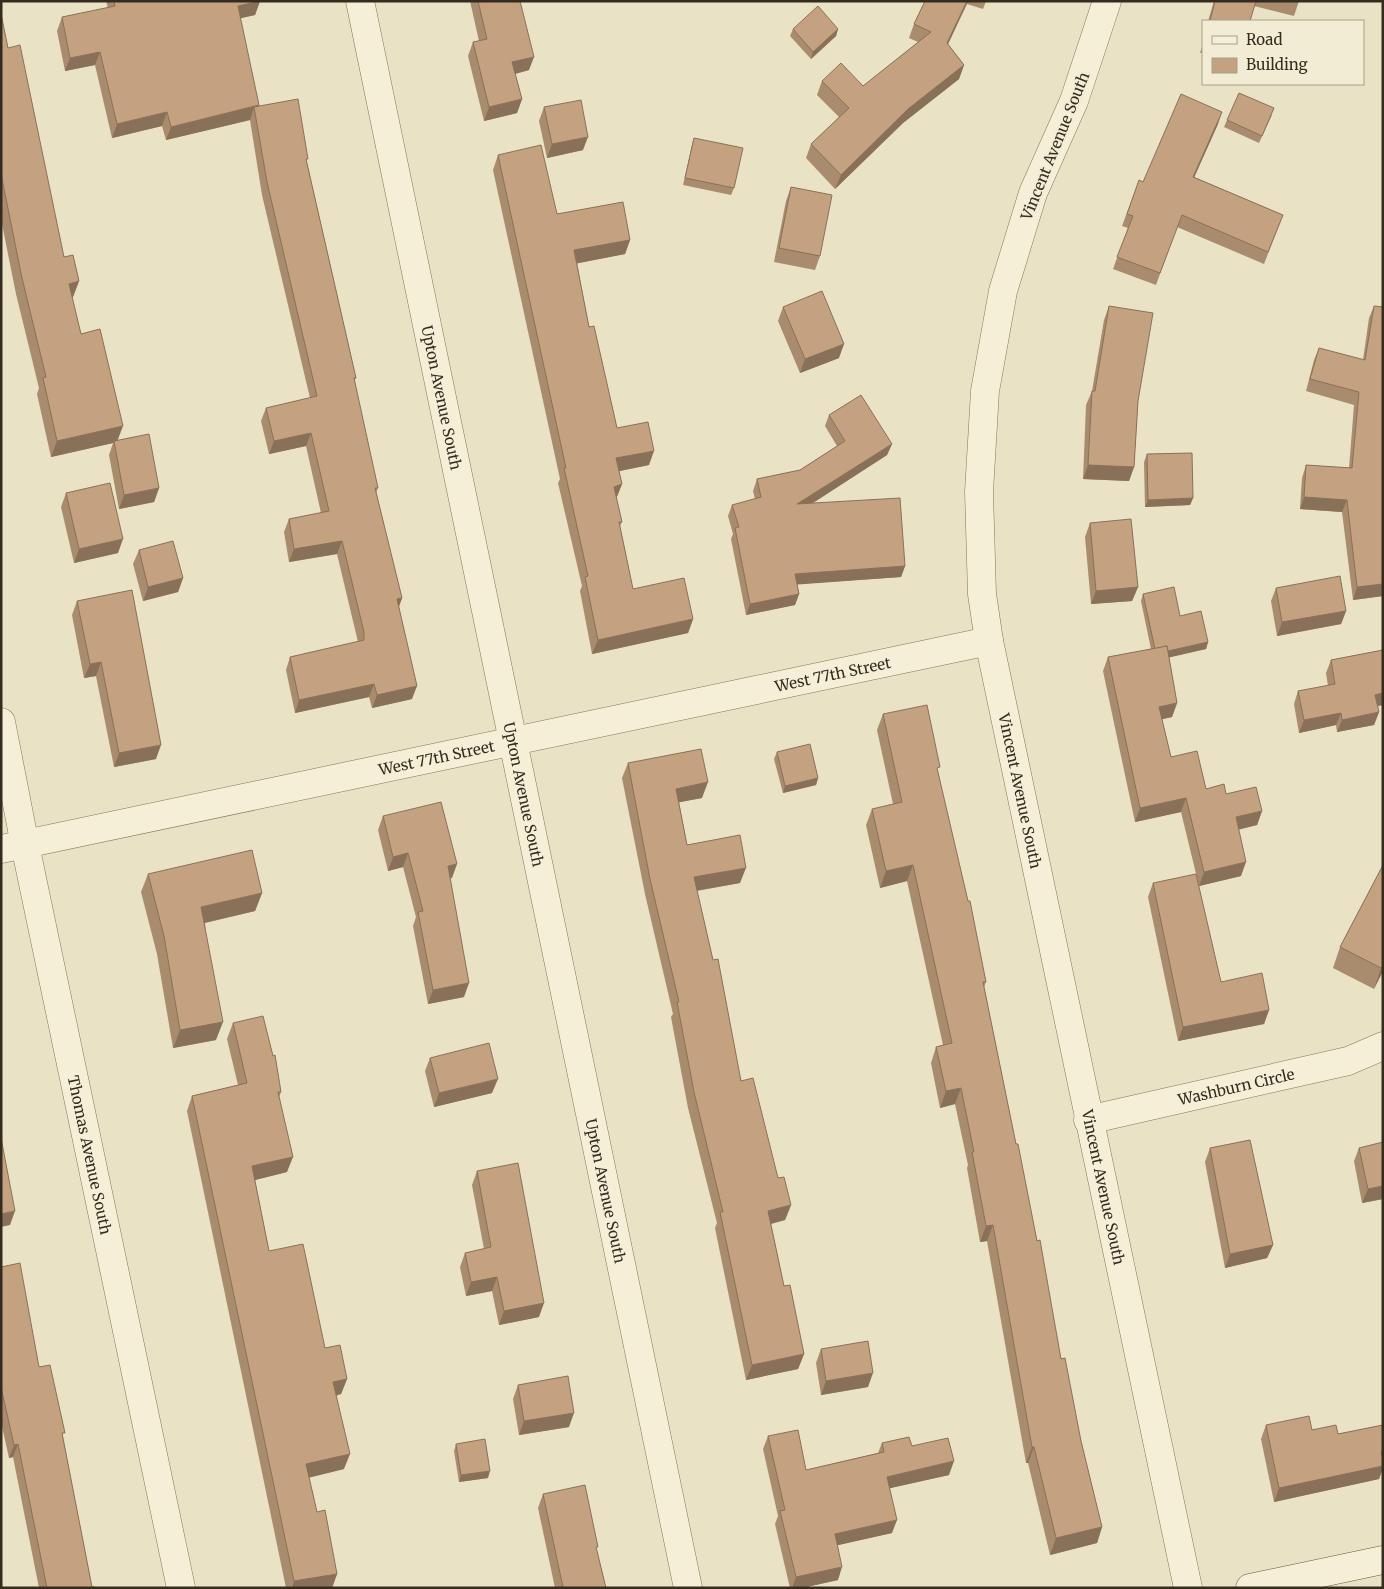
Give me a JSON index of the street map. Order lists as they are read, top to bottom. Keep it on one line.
{"streets":{"street":["Vincent Avenue South","Upton Avenue South","West 77th Street","Washburn Circle","Thomas Avenue South"]},"crossings":[["Vincent Avenue South","West 77th Street"],["Vincent Avenue South","Washburn Circle"],["Upton Avenue South","West 77th Street"],["West 77th Street","Thomas Avenue South"]],"legend":["Road","Building"]}
